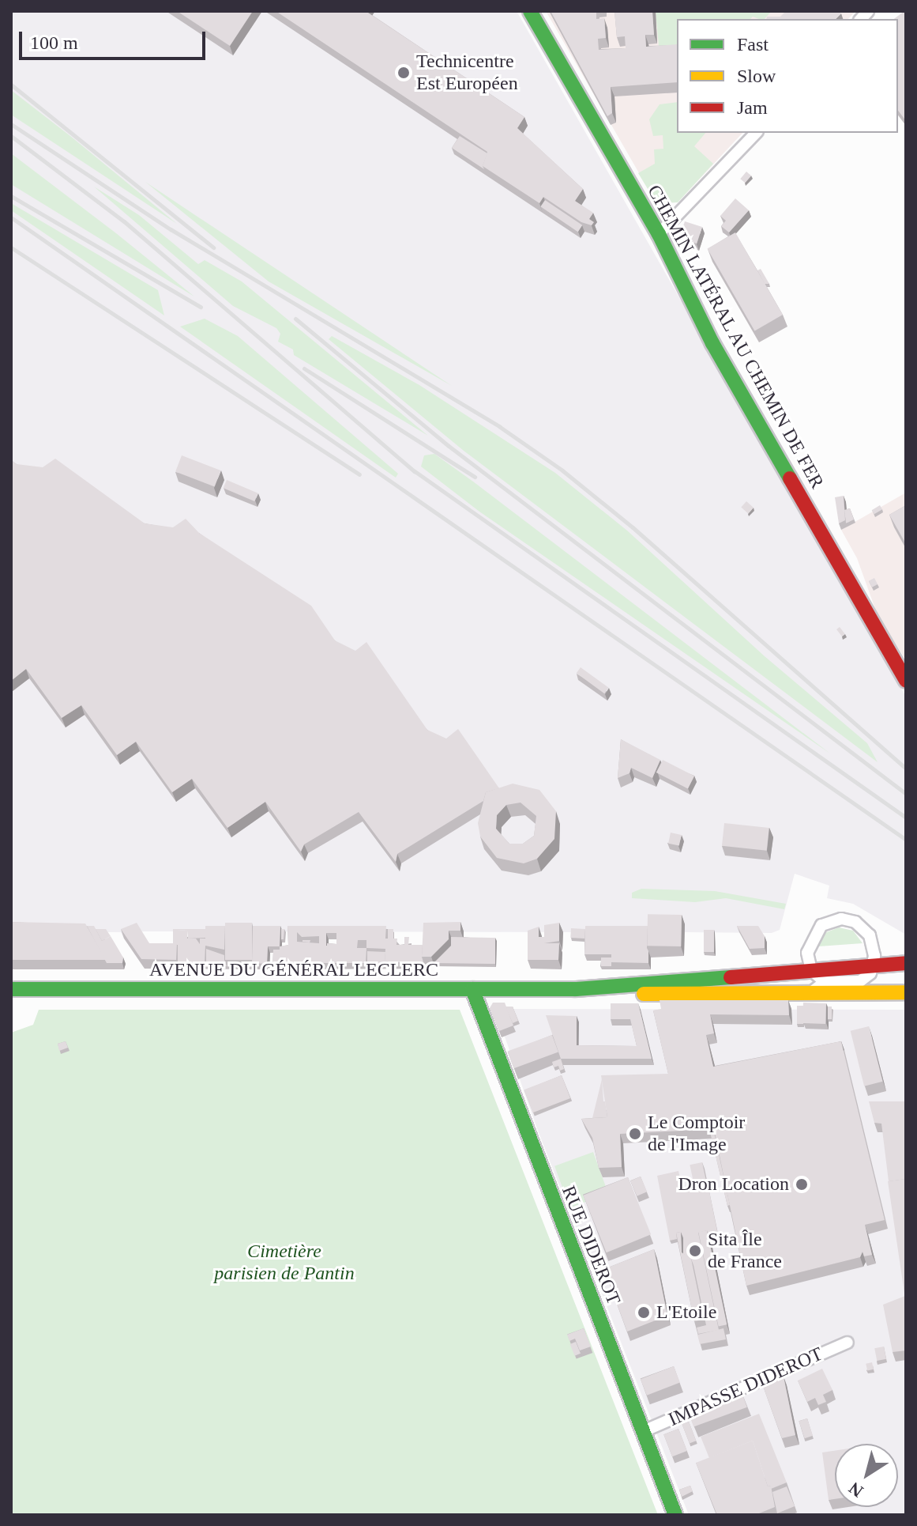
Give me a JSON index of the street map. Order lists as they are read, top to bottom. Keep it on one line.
{"streets":{"street":["CHEMIN LATÉRAL AU CHEMIN DE FER","AVENUE DU GÉNÉRAL LECLERC","RUE DIDEROT","IMPASSE DIDEROT"]},"crossings":[["AVENUE DU GÉNÉRAL LECLERC","RUE DIDEROT"],["RUE DIDEROT","IMPASSE DIDEROT"]],"parks":["Cimetière parisien de Pantin"],"places":["Technicentre Est Européen","Le Comptoir de l'Image","Dron Location","Sita Île de France","L'Etoile"],"legend":["Fast","Slow","Jam"],"scale_bar":"100 m","north":"bottom left"}
